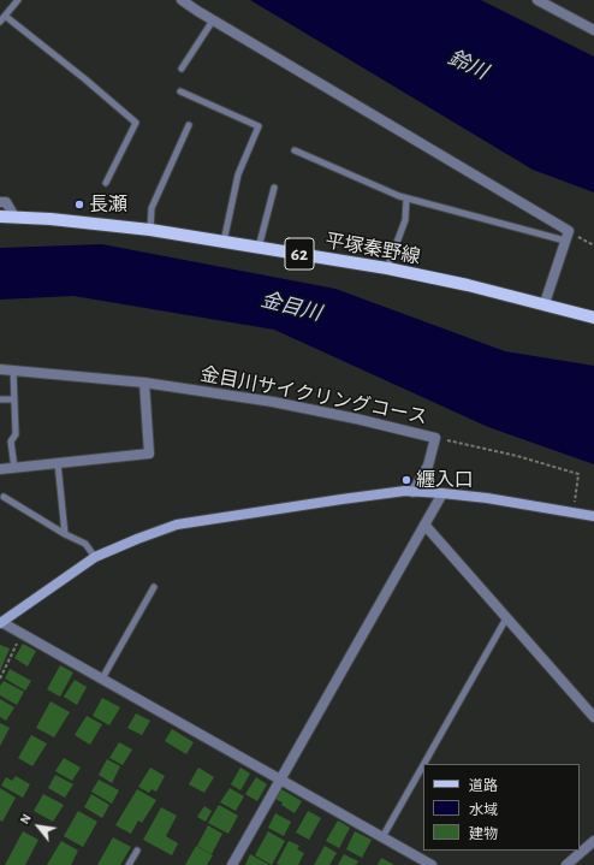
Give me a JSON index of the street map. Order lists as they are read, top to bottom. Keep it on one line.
{"streets":{"main road":["平塚秦野線","62"],"street":["金目川サイクリングコース"]},"water":["鈴川","金目川"],"places":["長瀬","纒入口"],"legend":["道路","水域","建物"],"north":"top left"}
